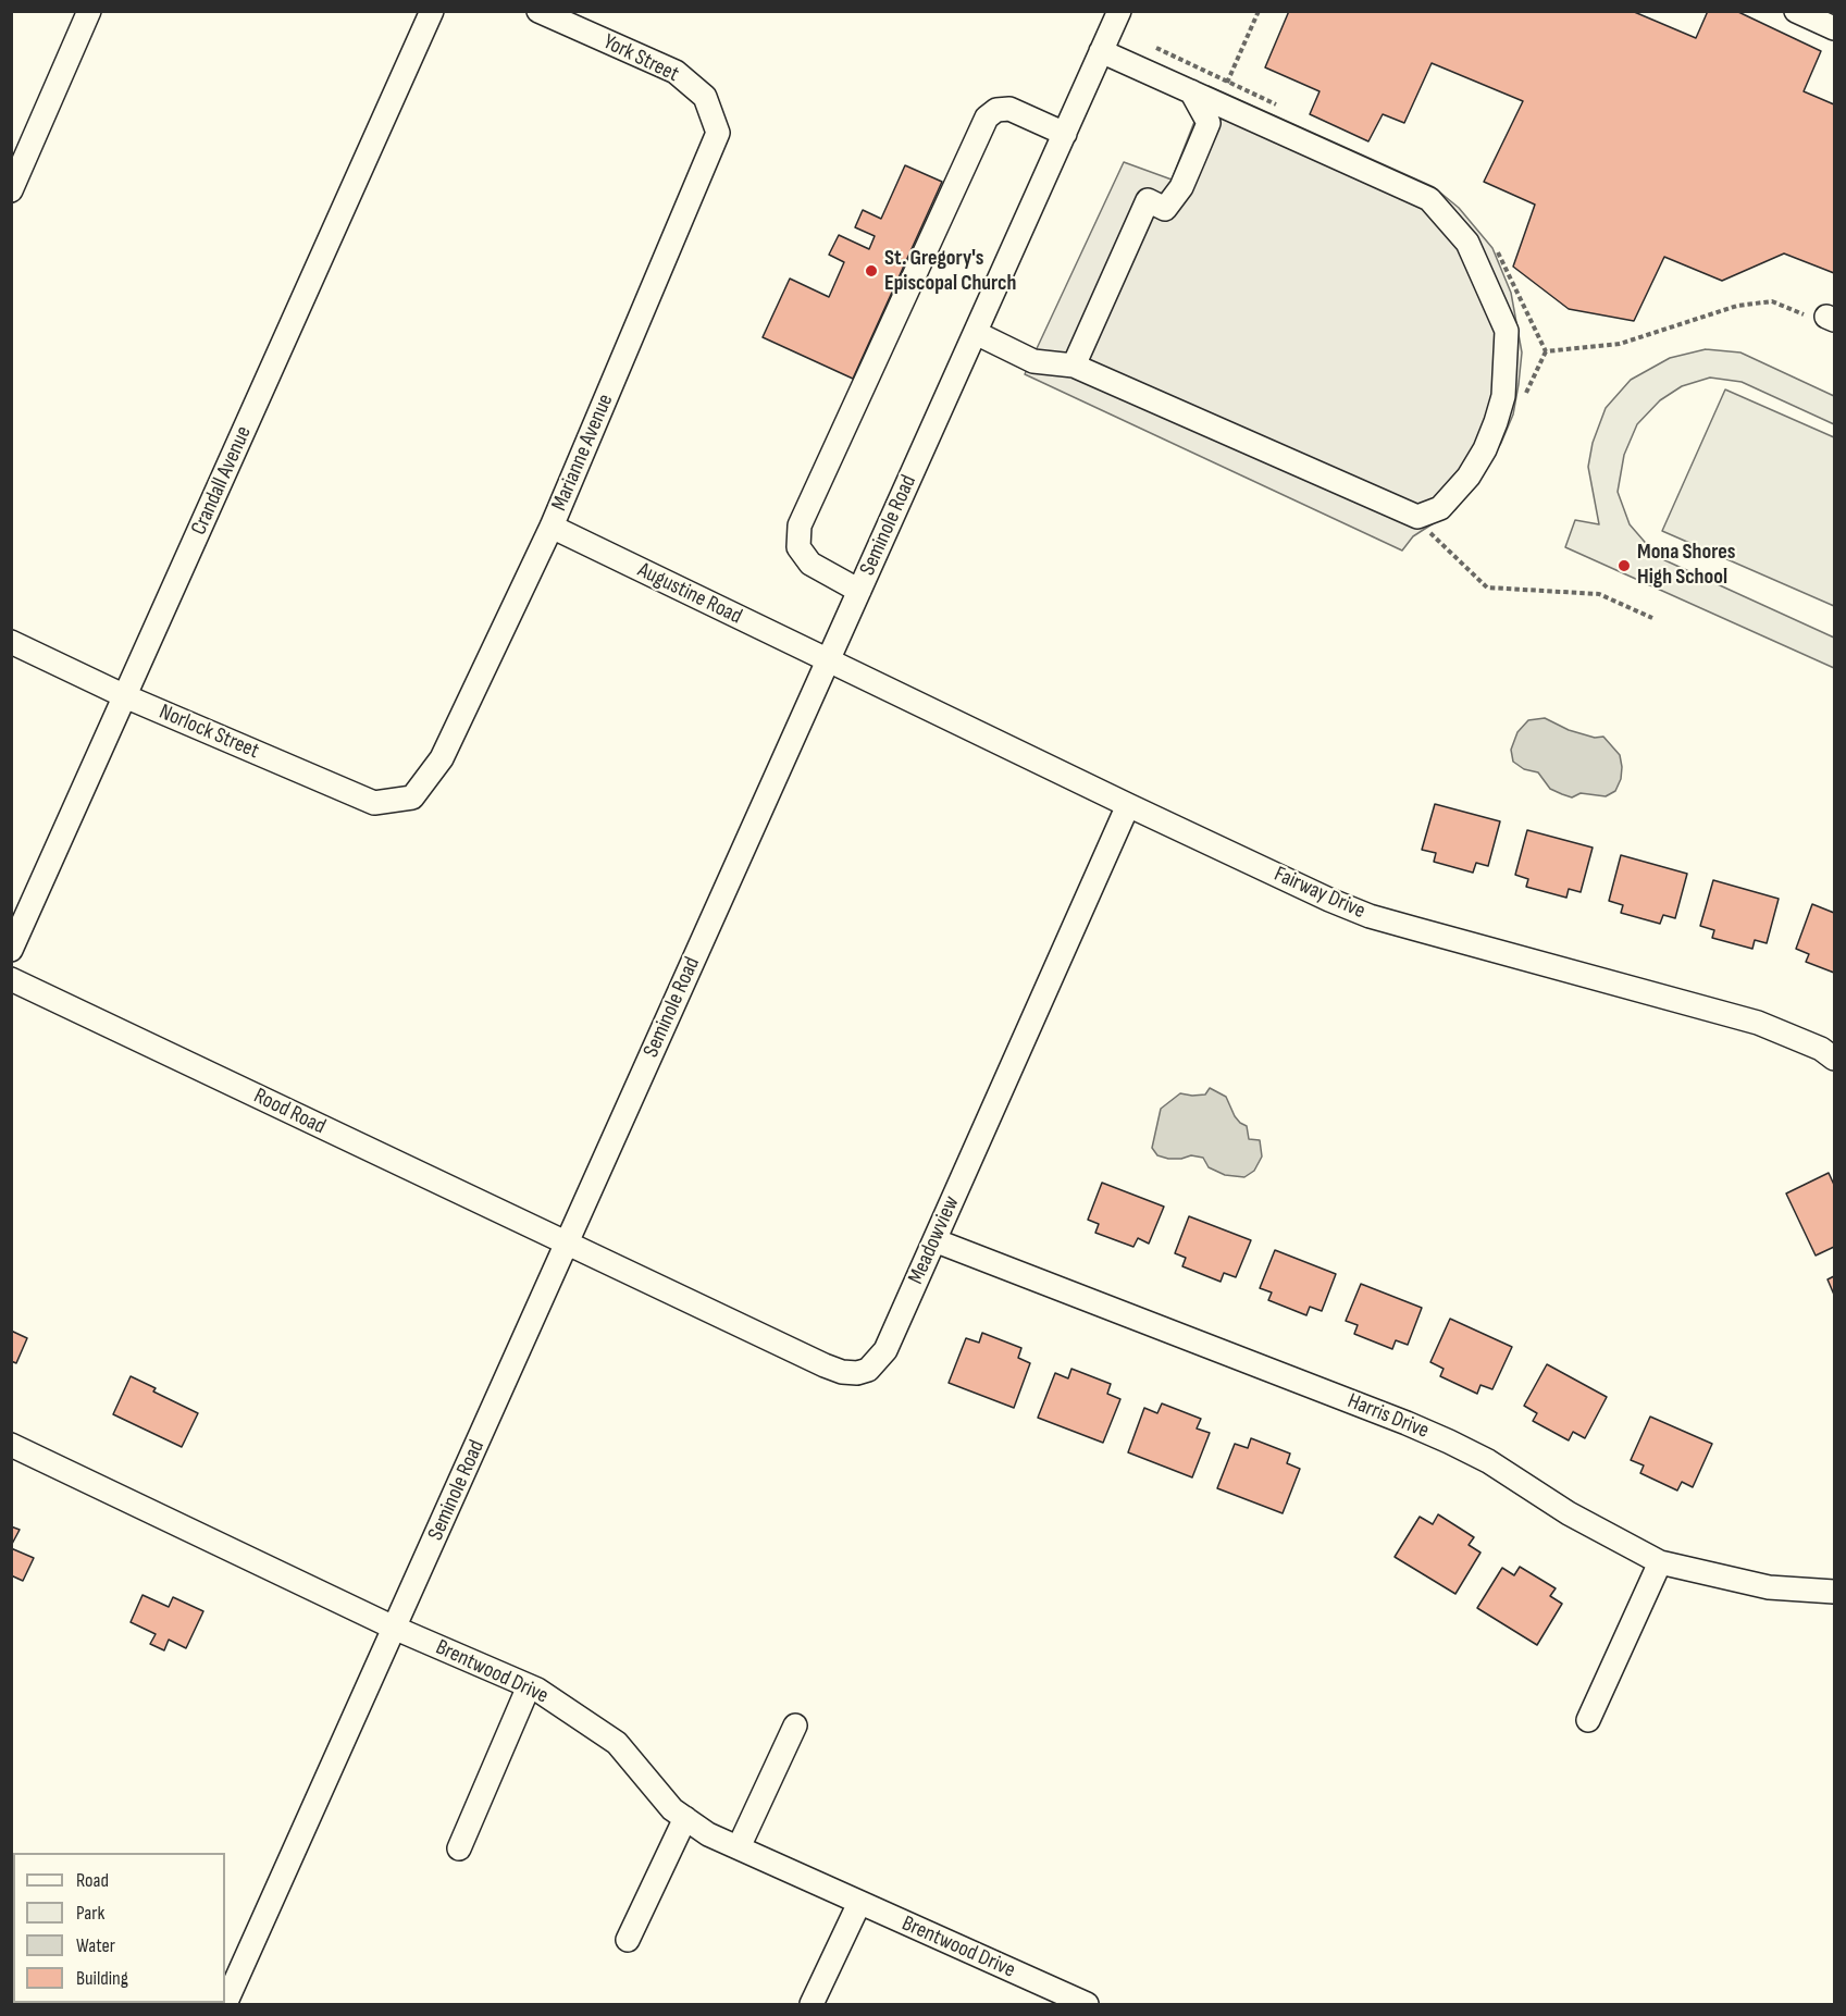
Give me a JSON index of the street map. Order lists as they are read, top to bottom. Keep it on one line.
{"streets":{"street":["York Street","Marianne Avenue","Crandall Avenue","Seminole Road","Augustine Road","Norlock Street","Fairway Drive","Rood Road","Meadowview","Harris Drive","Brentwood Drive"]},"crossings":[["York Street","Marianne Avenue"],["Marianne Avenue","Augustine Road"],["Marianne Avenue","Norlock Street"],["Crandall Avenue","Norlock Street"],["Seminole Road","Augustine Road"],["Seminole Road","Fairway Drive"],["Seminole Road","Rood Road"],["Seminole Road","Meadowview"],["Seminole Road","Brentwood Drive"],["Augustine Road","Fairway Drive"],["Fairway Drive","Meadowview"],["Rood Road","Meadowview"],["Meadowview","Harris Drive"]],"places":["St. Gregory's Episcopal Church","Mona Shores High School"],"legend":["Road","Park","Water","Building"]}
